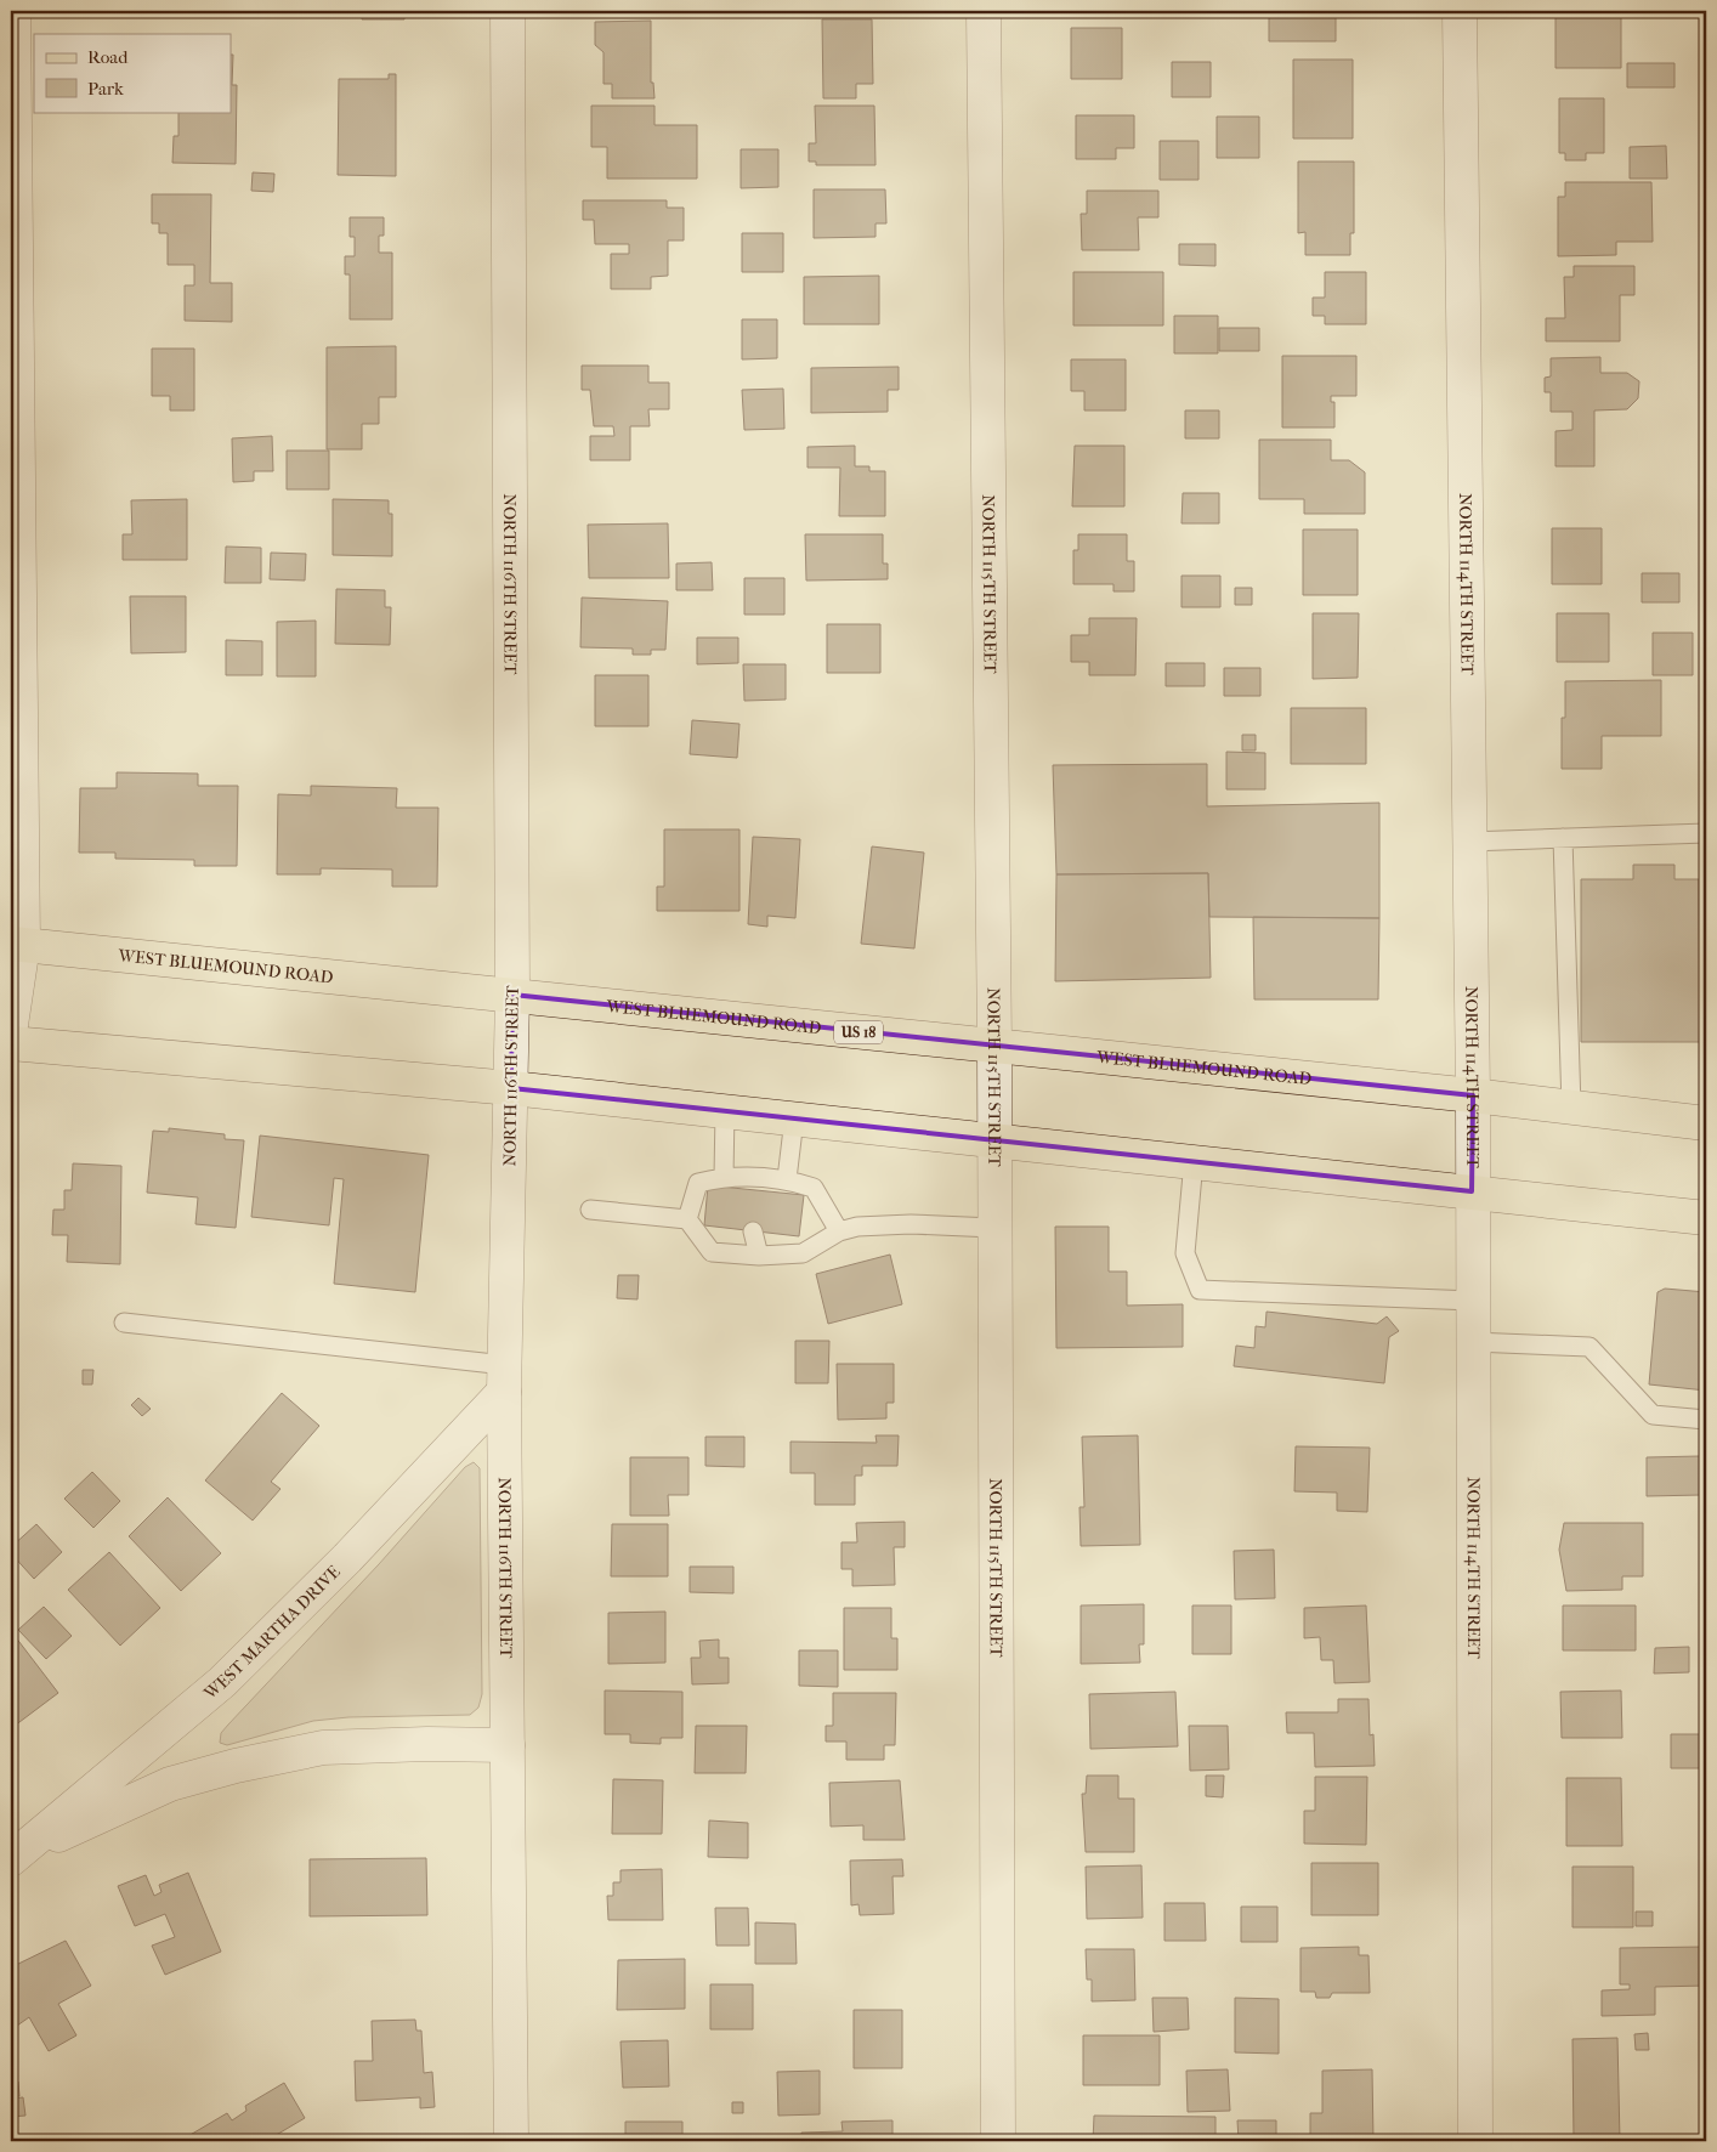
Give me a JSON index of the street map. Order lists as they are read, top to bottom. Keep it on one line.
{"streets":{"main road":["WEST BLUEMOUND ROAD","US 18"],"street":["NORTH 116TH STREET","NORTH 115TH STREET","NORTH 114TH STREET","WEST MARTHA DRIVE"]},"crossings":[["NORTH 116TH STREET","WEST BLUEMOUND ROAD"],["NORTH 116TH STREET","WEST MARTHA DRIVE"],["NORTH 115TH STREET","WEST BLUEMOUND ROAD"],["NORTH 114TH STREET","WEST BLUEMOUND ROAD"]],"legend":["Road","Park"]}
